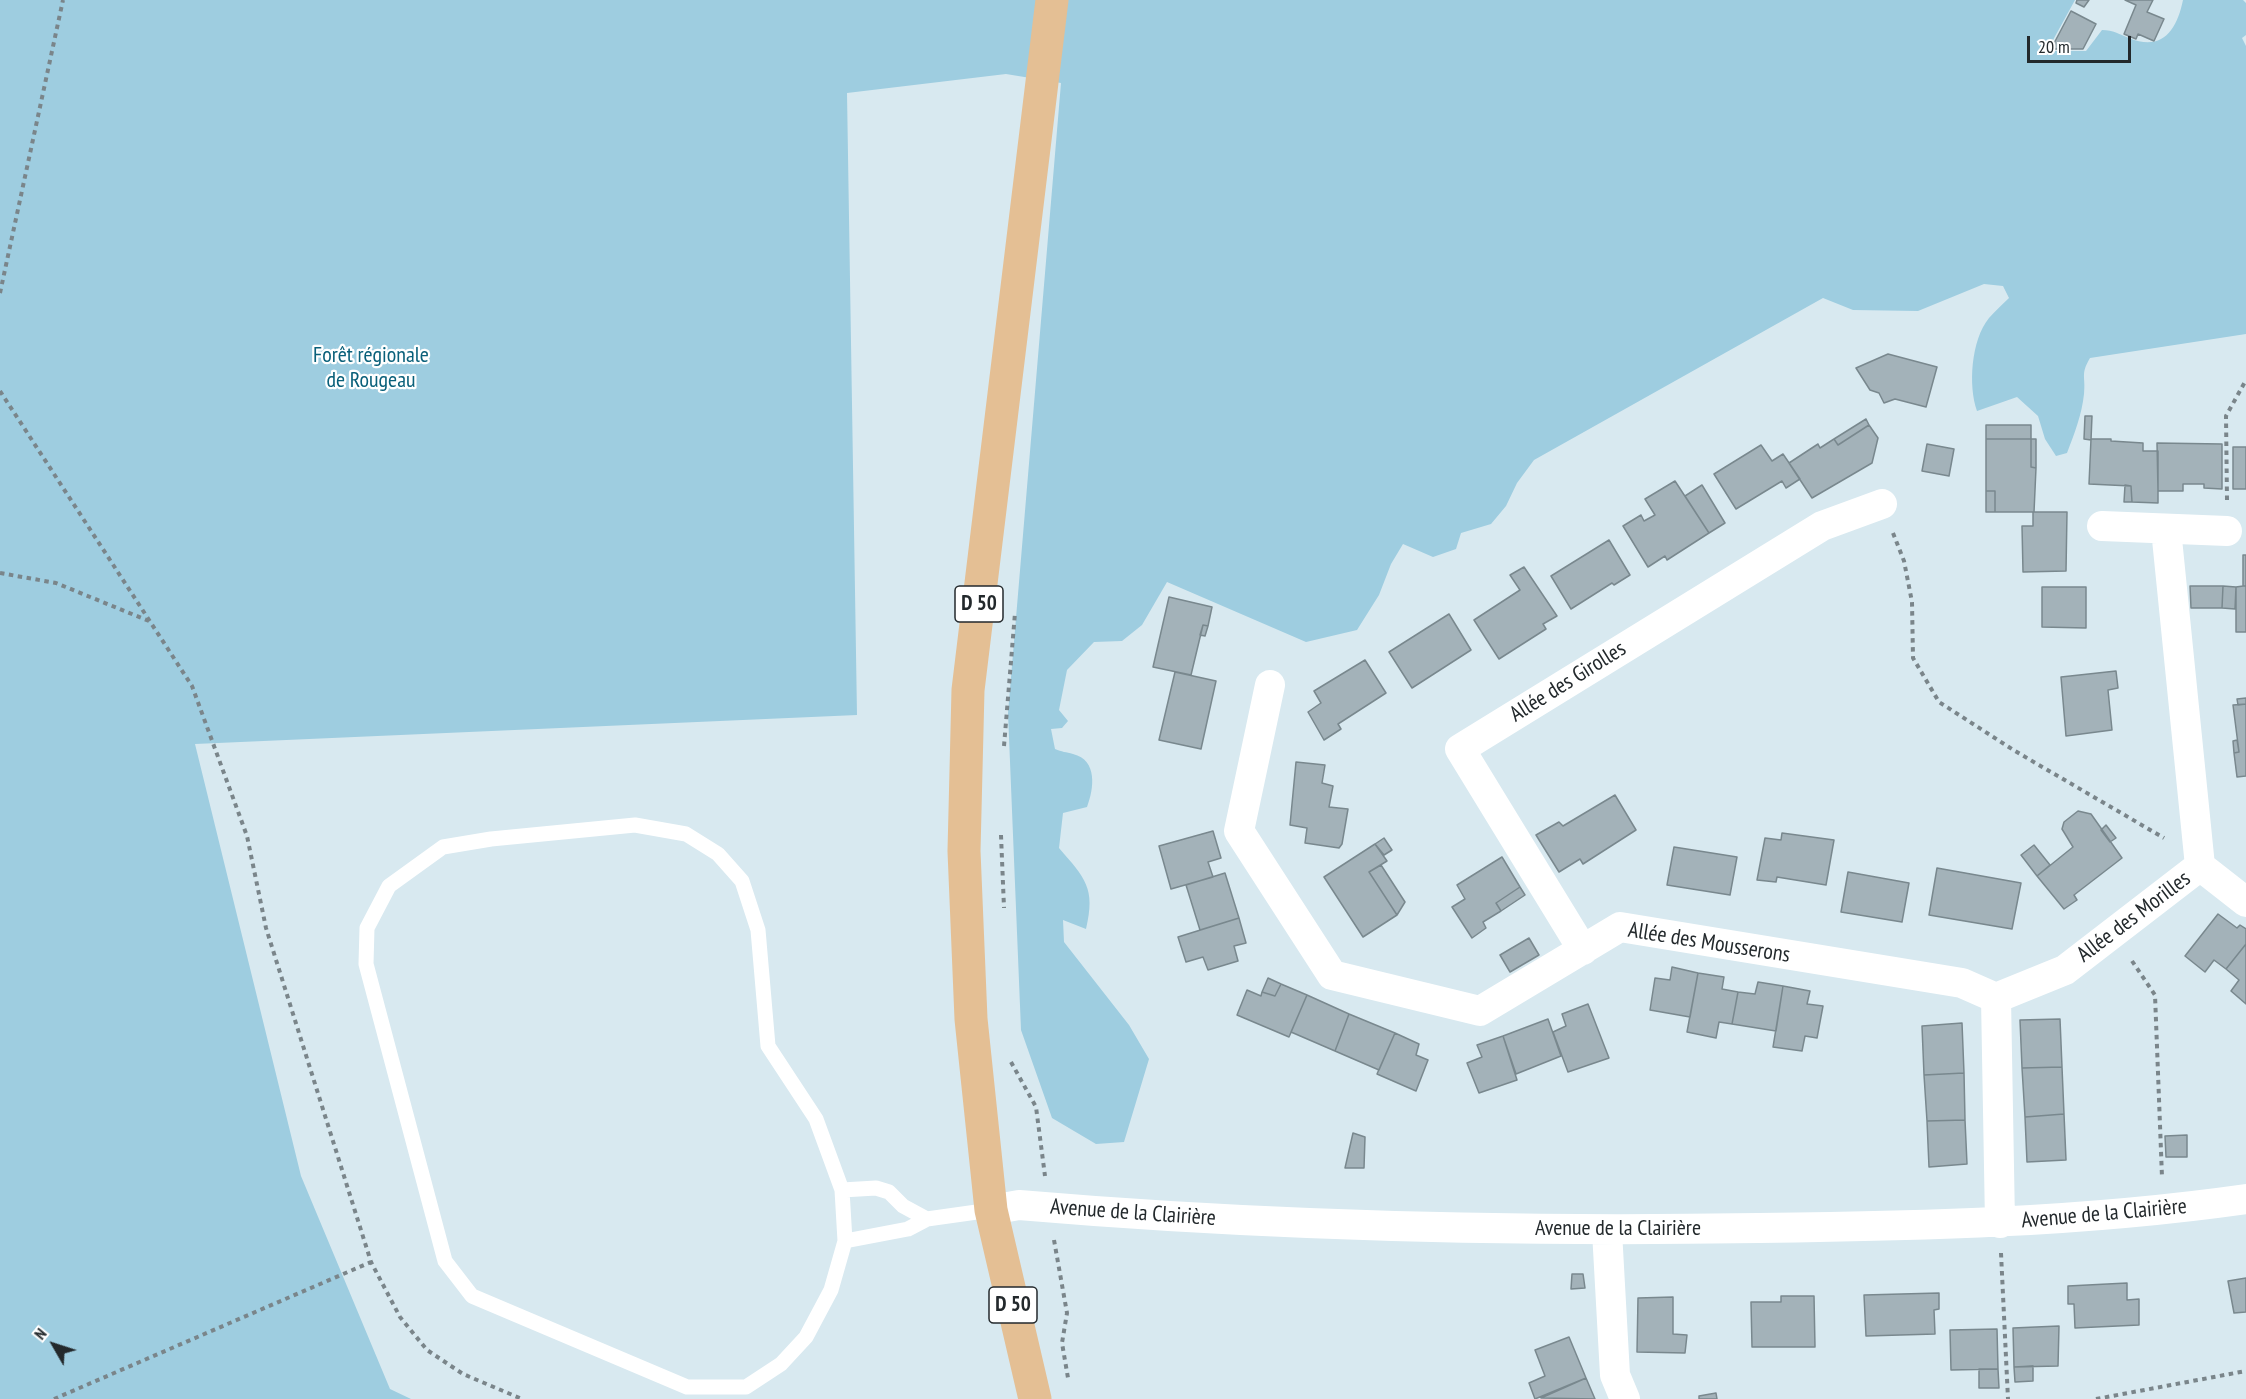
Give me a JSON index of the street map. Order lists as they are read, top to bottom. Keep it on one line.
{"streets":{"main road":["D 50"],"street":["Allée des Girolles","Allée des Morilles","Allée des Mousserons","Avenue de la Clairière"]},"crossings":[["D 50","Avenue de la Clairière"],["Allée des Girolles","Allée des Mousserons"],["Allée des Morilles","Allée des Mousserons"]],"parks":["Forêt régionale de Rougeau"],"scale_bar":"20 m","north":"top left"}
